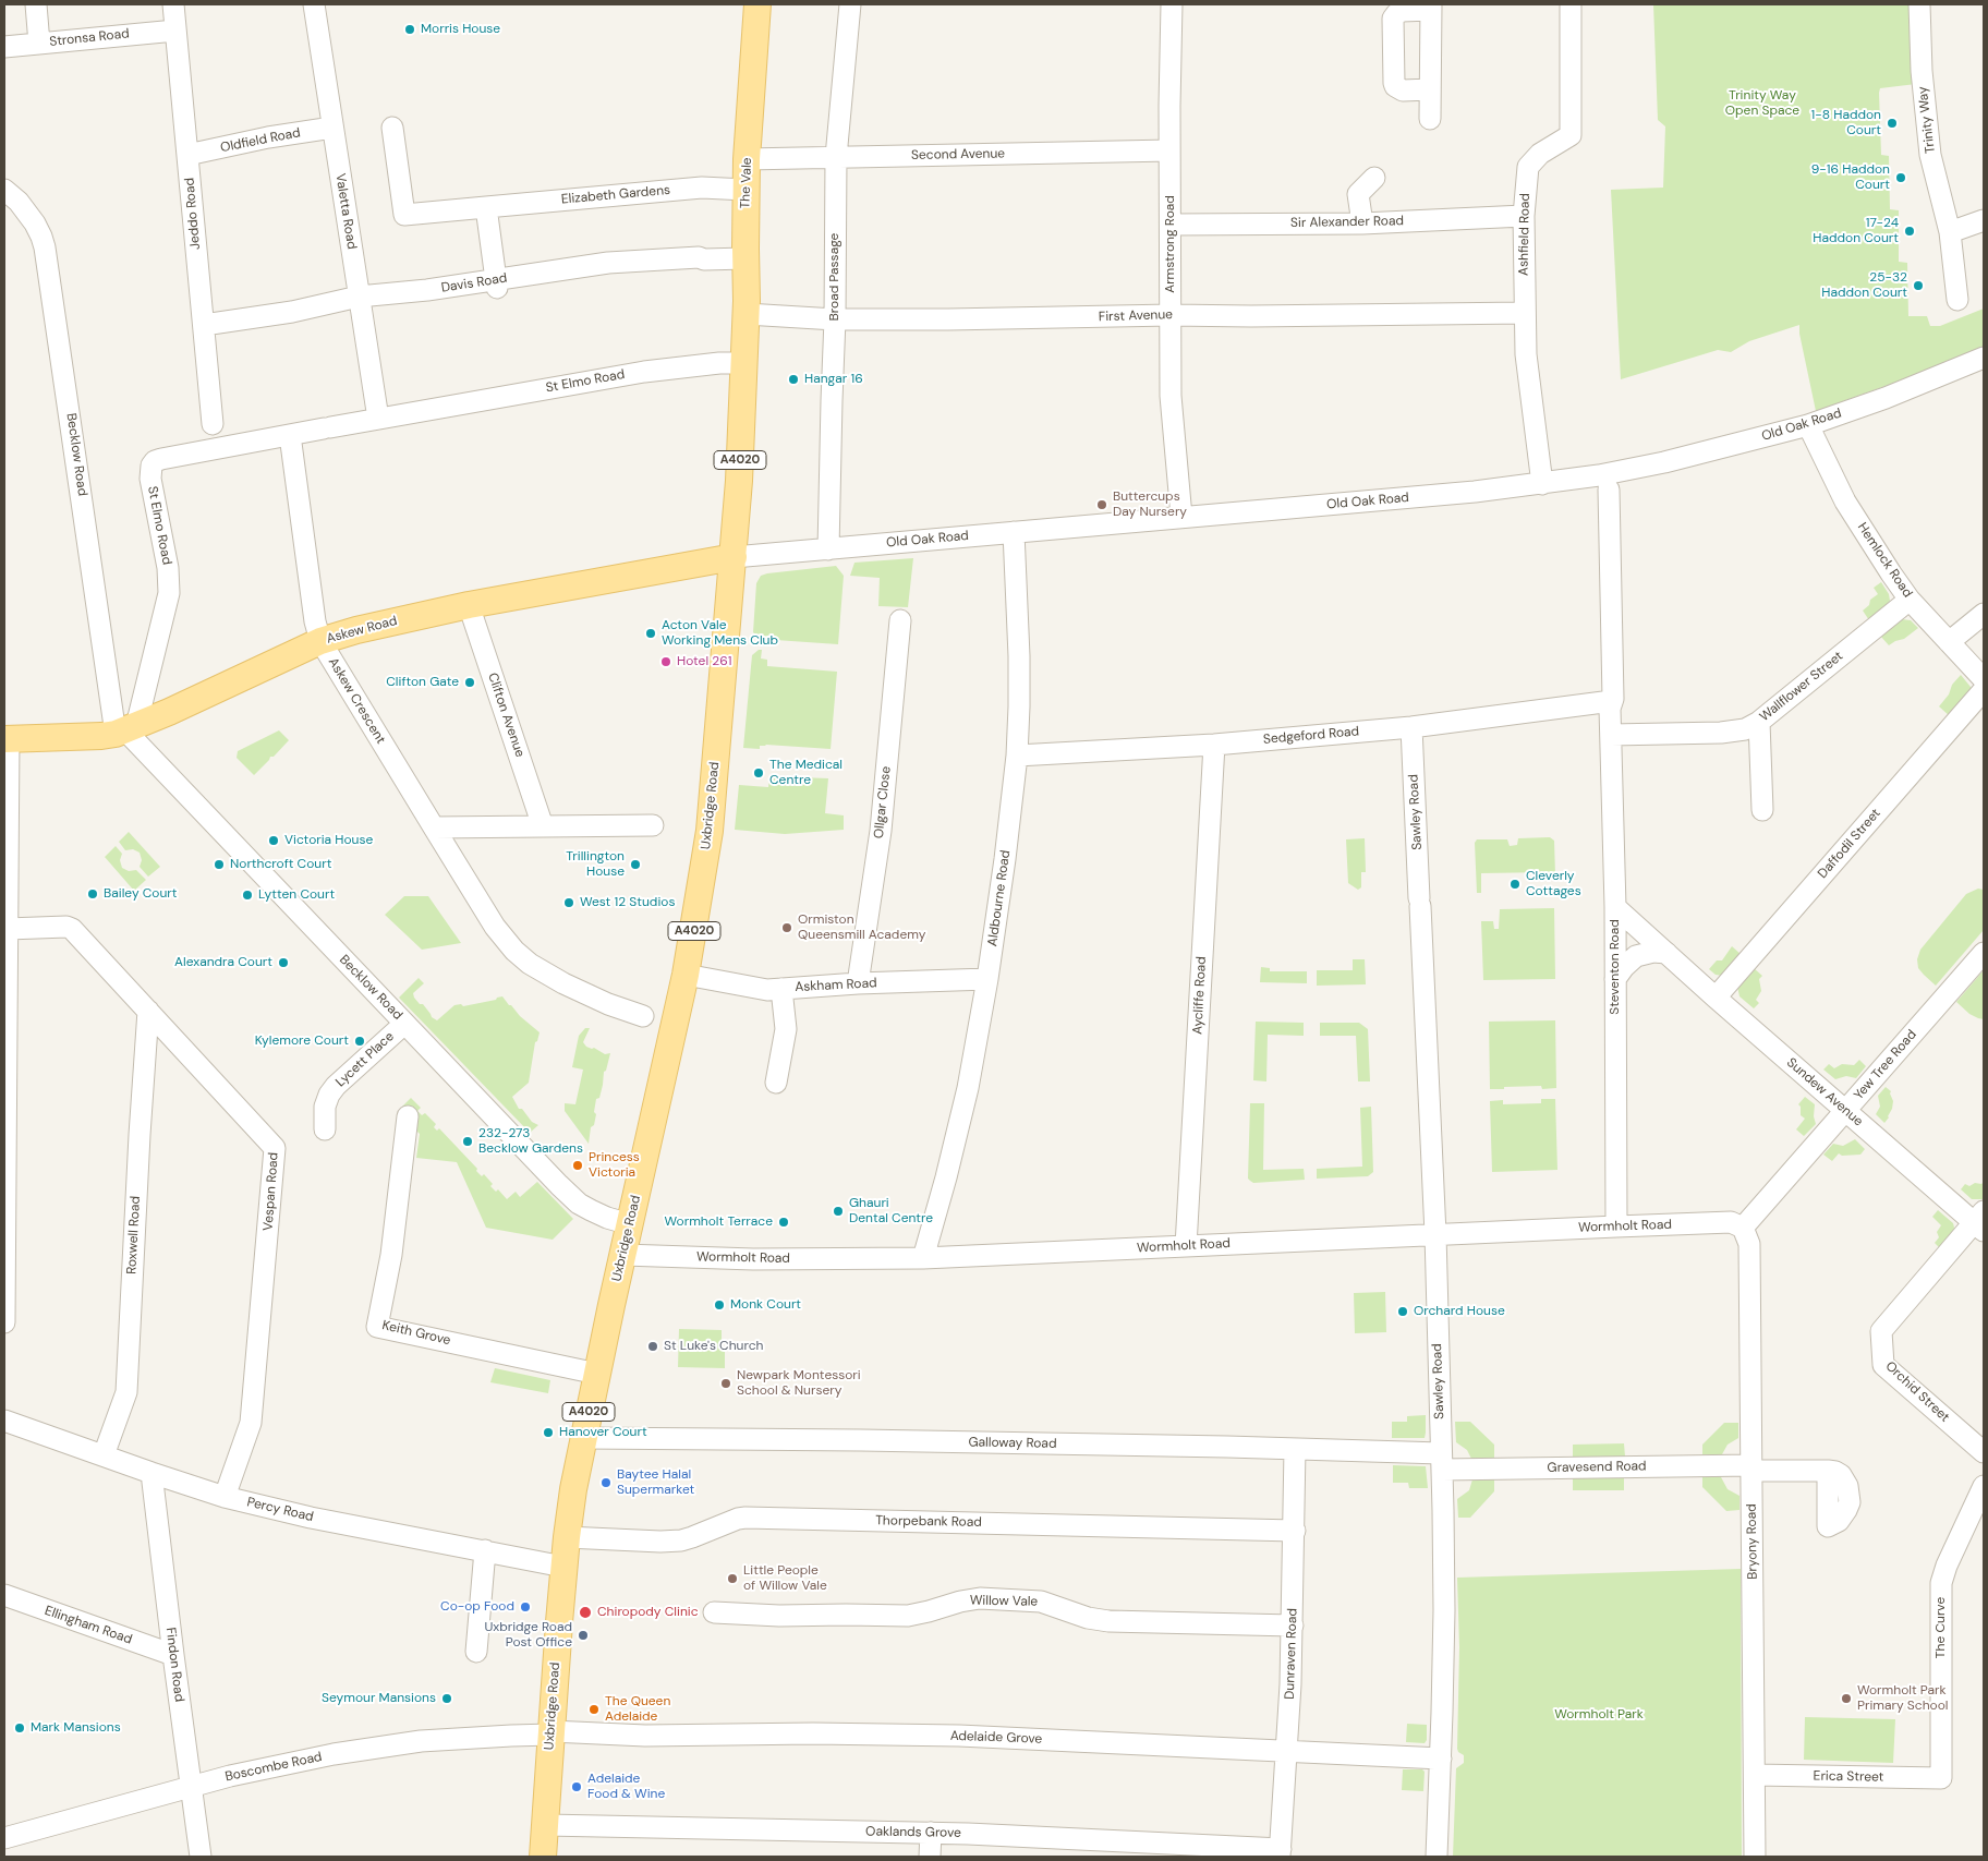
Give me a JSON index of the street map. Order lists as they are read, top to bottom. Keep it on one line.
{"streets":{"main road":["The Vale","A4020","Askew Road","Uxbridge Road"],"street":["Stronsa Road","Trinity Way","Oldfield Road","Second Avenue","Elizabeth Gardens","Valetta Road","Jeddo Road","Sir Alexander Road","Ashfield Road","Armstrong Road","Broad Passage","Davis Road","First Avenue","St Elmo Road","Old Oak Road","Becklow Road","Hemlock Road","Wallflower Street","Askew Crescent","Clifton Avenue","Sedgeford Road","Ollgar Close","Sawley Road","Daffodil Street","Aldbourne Road","Steventon Road","Askham Road","Aycliffe Road","Lycett Place","Yew Tree Road","Sundew Avenue","Vespan Road","Wormholt Road","Roxwell Road","Keith Grove","Orchid Street","Galloway Road","Gravesend Road","Percy Road","Thorpebank Road","Bryony Road","Willow Vale","Ellingham Road","The Curve","Dunraven Road","Findon Road","Adelaide Grove","Boscombe Road","Erica Street","Oaklands Grove"]},"crossings":[["Stronsa Road","Jeddo Road"],["Oldfield Road","Valetta Road"],["Oldfield Road","Jeddo Road"],["Second Avenue","The Vale"],["Second Avenue","Armstrong Road"],["Second Avenue","Broad Passage"],["The Vale","Elizabeth Gardens"],["The Vale","Davis Road"],["The Vale","First Avenue"],["The Vale","St Elmo Road"],["The Vale","A4020"],["Valetta Road","Davis Road"],["Valetta Road","St Elmo Road"],["Jeddo Road","Davis Road"],["Sir Alexander Road","Ashfield Road"],["Sir Alexander Road","Armstrong Road"],["Ashfield Road","First Avenue"],["Ashfield Road","Old Oak Road"],["Armstrong Road","First Avenue"],["Armstrong Road","Old Oak Road"],["Broad Passage","First Avenue"],["Broad Passage","Old Oak Road"],["St Elmo Road","Becklow Road"],["St Elmo Road","A4020"],["St Elmo Road","Askew Road"],["St Elmo Road","Askew Crescent"],["Old Oak Road","A4020"],["Old Oak Road","Hemlock Road"],["Old Oak Road","Askew Road"],["Old Oak Road","Uxbridge Road"],["Old Oak Road","Aldbourne Road"],["Old Oak Road","Steventon Road"],["Becklow Road","Askew Road"],["Becklow Road","Uxbridge Road"],["Becklow Road","Lycett Place"],["A4020","Askew Road"],["A4020","Uxbridge Road"],["Hemlock Road","Wallflower Street"],["Askew Road","Askew Crescent"],["Askew Road","Clifton Avenue"],["Askew Road","Uxbridge Road"],["Wallflower Street","Steventon Road"],["Sedgeford Road","Sawley Road"],["Sedgeford Road","Aldbourne Road"],["Sedgeford Road","Steventon Road"],["Sedgeford Road","Aycliffe Road"],["Ollgar Close","Askham Road"],["Uxbridge Road","Askham Road"],["Uxbridge Road","Wormholt Road"],["Uxbridge Road","Keith Grove"],["Uxbridge Road","Galloway Road"],["Uxbridge Road","Percy Road"],["Uxbridge Road","Thorpebank Road"],["Uxbridge Road","Adelaide Grove"],["Uxbridge Road","Boscombe Road"],["Uxbridge Road","Oaklands Grove"],["Sawley Road","Wormholt Road"],["Sawley Road","Galloway Road"],["Sawley Road","Gravesend Road"],["Sawley Road","Adelaide Grove"],["Daffodil Street","Sundew Avenue"],["Aldbourne Road","Askham Road"],["Aldbourne Road","Wormholt Road"],["Steventon Road","Sundew Avenue"],["Steventon Road","Wormholt Road"],["Aycliffe Road","Wormholt Road"],["Yew Tree Road","Sundew Avenue"],["Yew Tree Road","Wormholt Road"],["Yew Tree Road","Bryony Road"],["Sundew Avenue","Orchid Street"],["Vespan Road","Roxwell Road"],["Vespan Road","Percy Road"],["Wormholt Road","Bryony Road"],["Roxwell Road","Percy Road"],["Galloway Road","Gravesend Road"],["Galloway Road","Dunraven Road"],["Gravesend Road","Bryony Road"],["Percy Road","Findon Road"],["Thorpebank Road","Dunraven Road"],["Bryony Road","Erica Street"],["Willow Vale","Dunraven Road"],["Ellingham Road","Findon Road"],["The Curve","Erica Street"],["Dunraven Road","Adelaide Grove"],["Dunraven Road","Oaklands Grove"],["Findon Road","Boscombe Road"],["Adelaide Grove","Boscombe Road"]],"parks":["Trinity Way Open Space","Wormholt Park"],"places":["Morris House","1-8 Haddon Court","9-16 Haddon Court","17-24 Haddon Court","25-32 Haddon Court","Hangar 16","Buttercups Day Nursery","Acton Vale Working Mens Club","Hotel 261","Clifton Gate","The Medical Centre","Victoria House","Northcroft Court","Trillington House","Cleverly Cottages","Bailey Court","Lytten Court","West 12 Studios","Ormiston Queensmill Academy","Alexandra Court","Kylemore Court","232-273 Becklow Gardens","Princess Victoria","Ghauri Dental Centre","Wormholt Terrace","Monk Court","Orchard House","St Luke's Church","Newpark Montessori School & Nursery","Hanover Court","Baytee Halal Supermarket","Little People of Willow Vale","Co-op Food","Chiropody Clinic","Uxbridge Road Post Office","Seymour Mansions","Wormholt Park Primary School","The Queen Adelaide","Mark Mansions","Adelaide Food & Wine"]}
